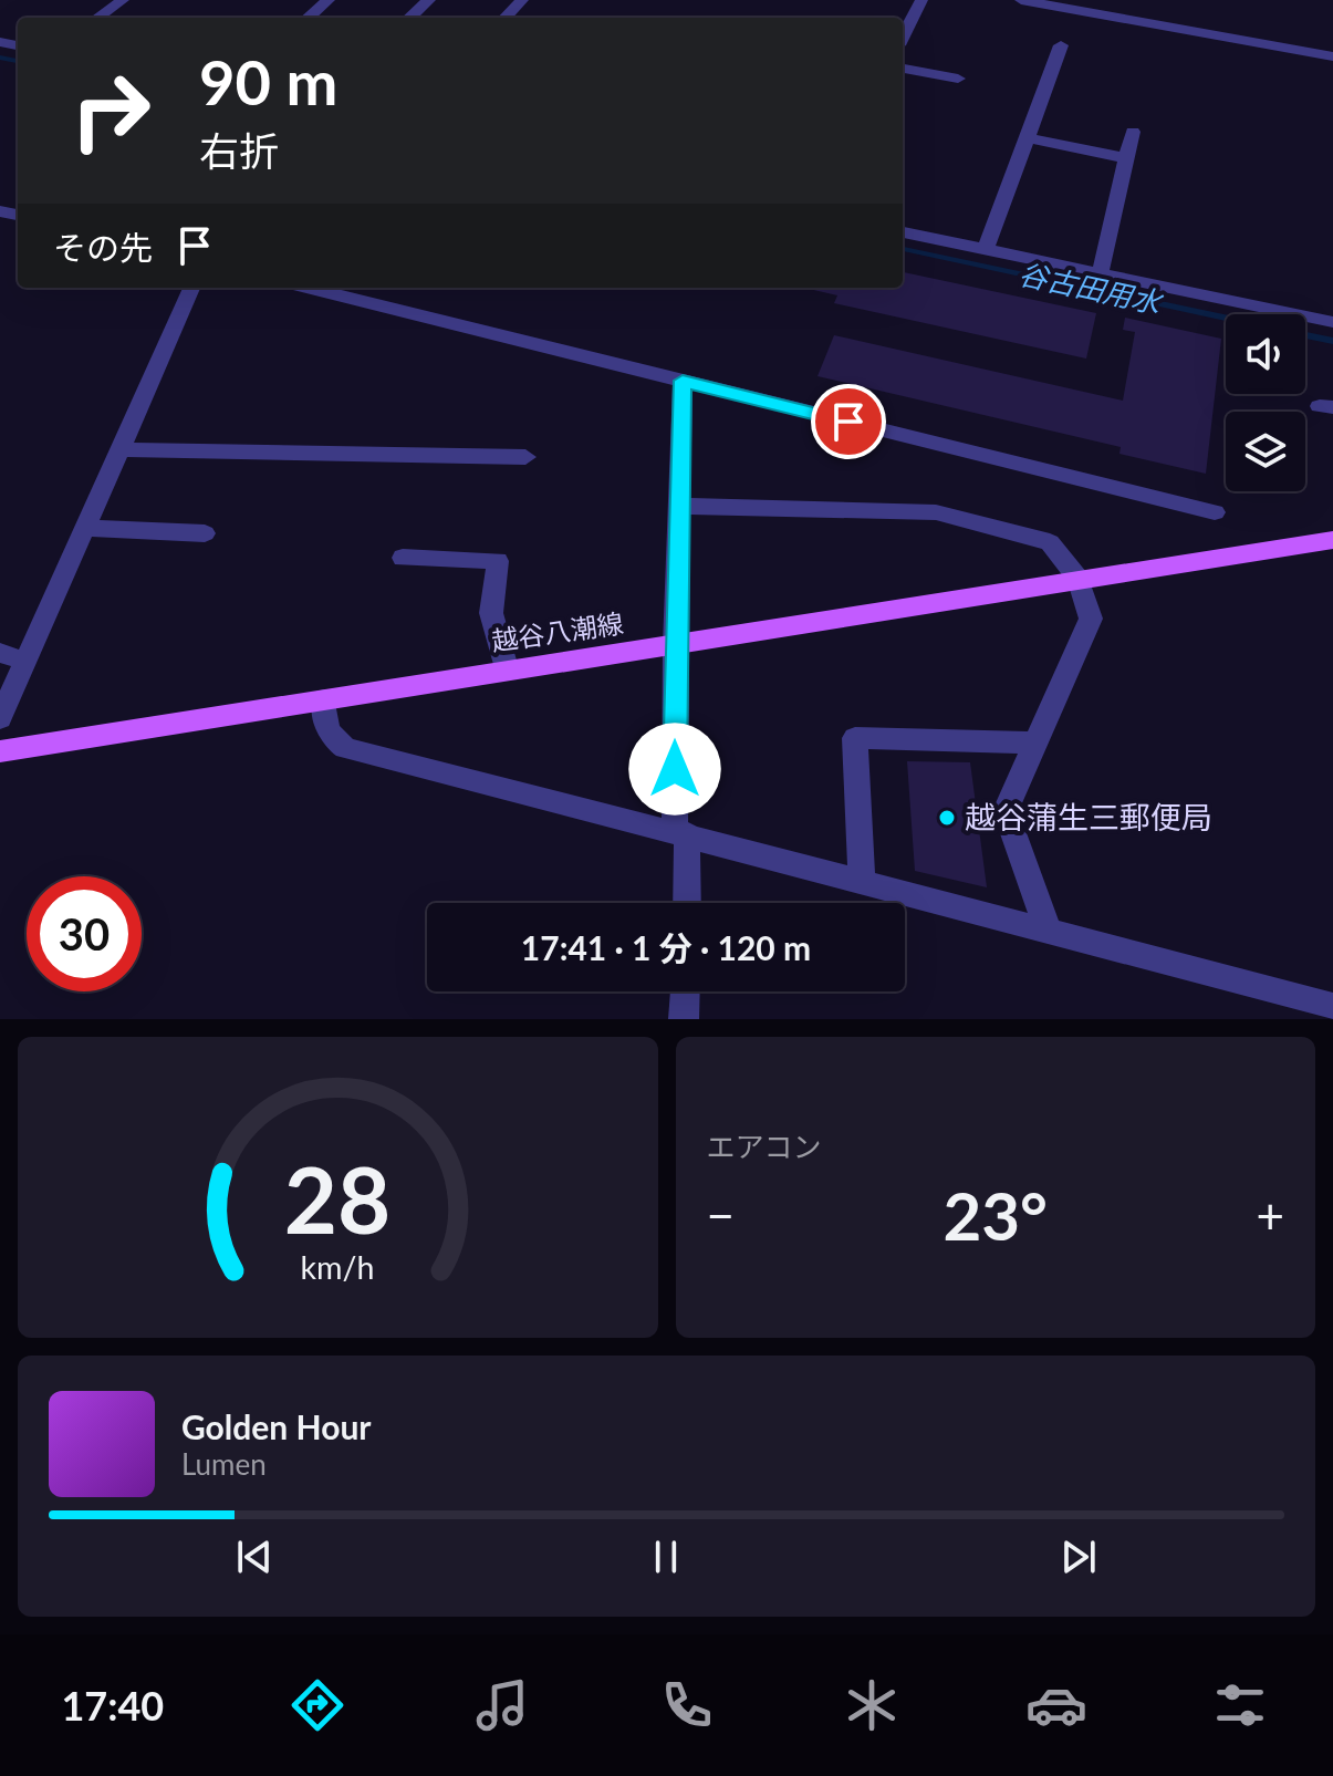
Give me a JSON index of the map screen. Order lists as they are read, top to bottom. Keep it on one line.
{"streets":{"main road":["越谷八潮線"]},"water":["谷古田用水"],"places":["越谷蒲生三郵便局"],"page":{"turn":["90 m","右折"],"then":"その先","limit":"30","trip":"17:41 · 1 分 · 120 m","tile":"エアコン","heat":["−","23°","+"],"song":["Golden Hour","Lumen"],"tabs":"17:40","gauge":["28","km/h"]}}
